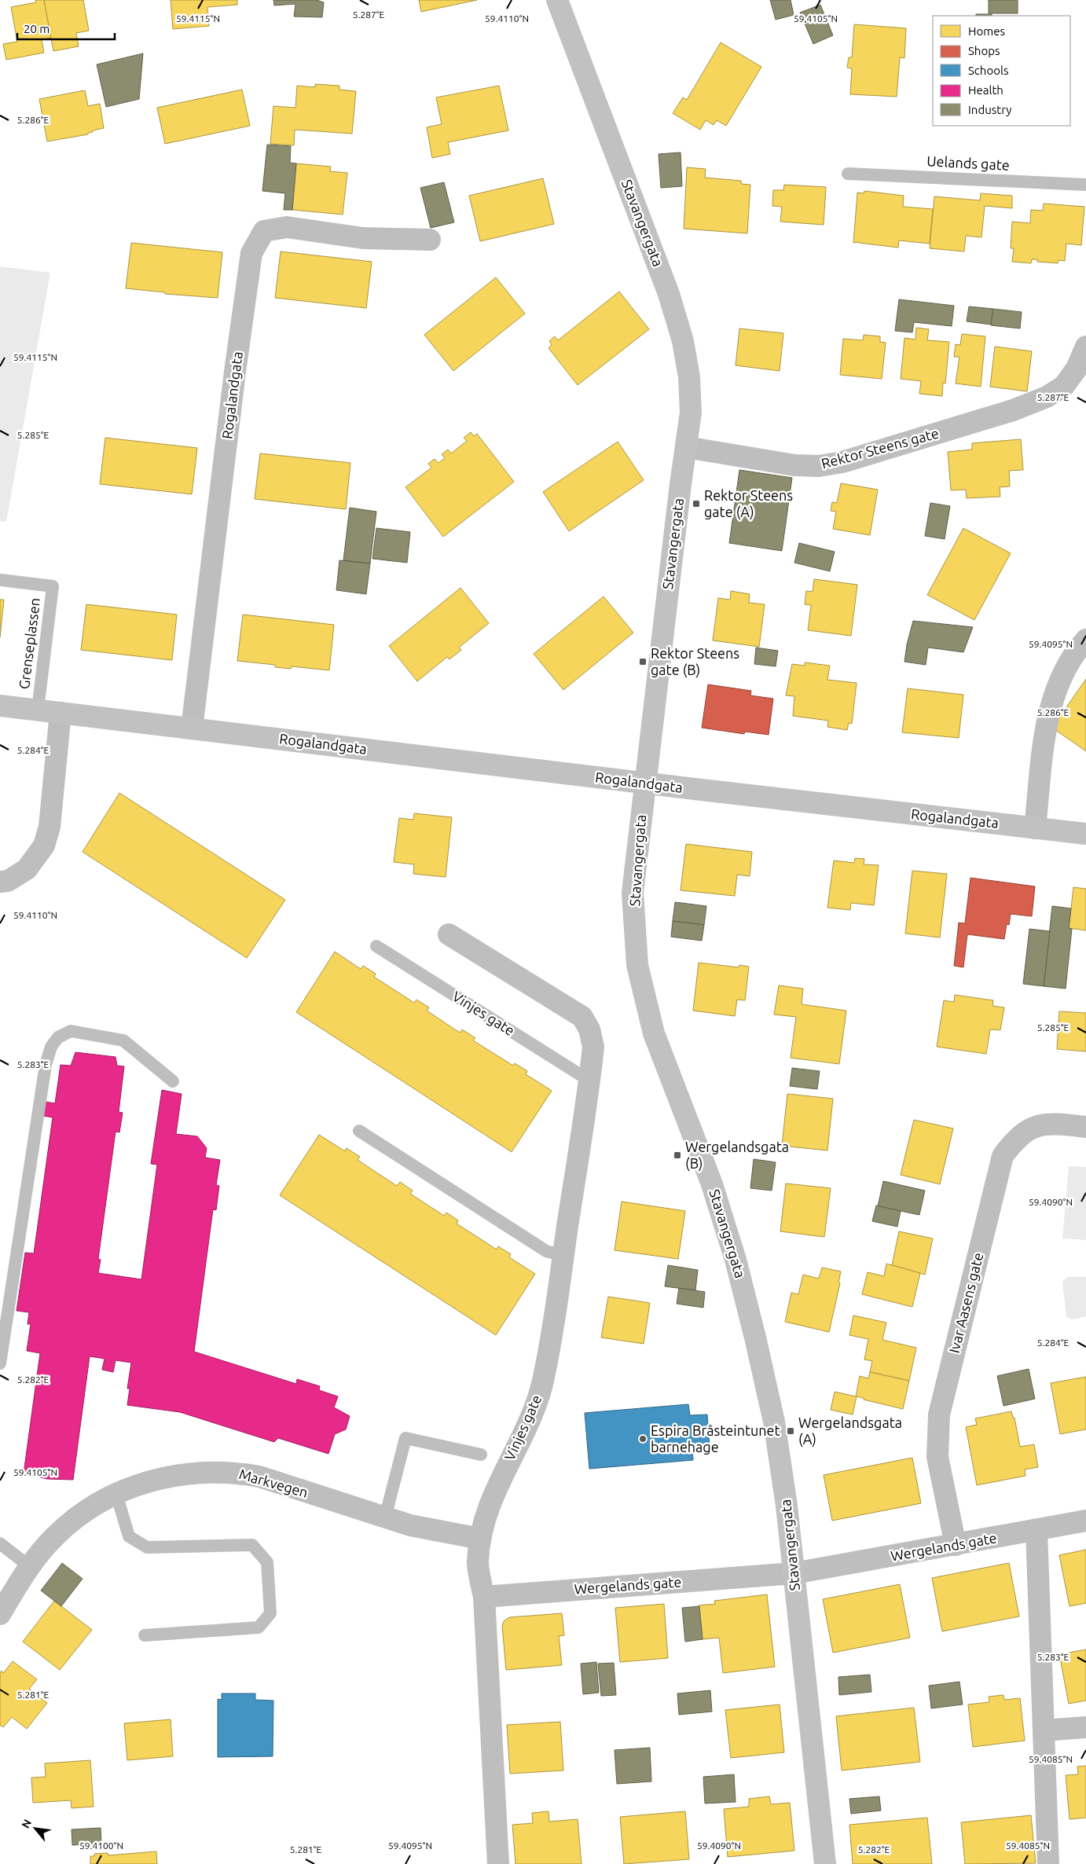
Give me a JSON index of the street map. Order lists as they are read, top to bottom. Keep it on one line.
{"streets":{"street":["Stavangergata","Rogalandgata","Rektor Steens gate","Vinjes gate","Ivar Aasens gate","Markvegen","Wergelands gate"],"lane":["Uelands gate","Grenseplassen"]},"crossings":[["Stavangergata","Rogalandgata"],["Stavangergata","Rektor Steens gate"],["Stavangergata","Wergelands gate"],["Rogalandgata","Grenseplassen"],["Vinjes gate","Markvegen"],["Vinjes gate","Wergelands gate"],["Ivar Aasens gate","Wergelands gate"]],"places":{"transit":["Rektor Steens gate (A)","Rektor Steens gate (B)","Wergelandsgata (B)","Wergelandsgata (A)"],"other":["Espira Bråsteintunet barnehage"]},"legend":["Homes","Shops","Schools","Health","Industry"],"scale_bar":"20 m","north":"top left","coordinates":["5.287°E","59.4115°N","59.4110°N","59.4105°N","5.286°E","5.285°E","59.4095°N","5.284°E","5.283°E","59.4090°N","5.282°E","5.281°E","59.4085°N","59.4100°N"]}
